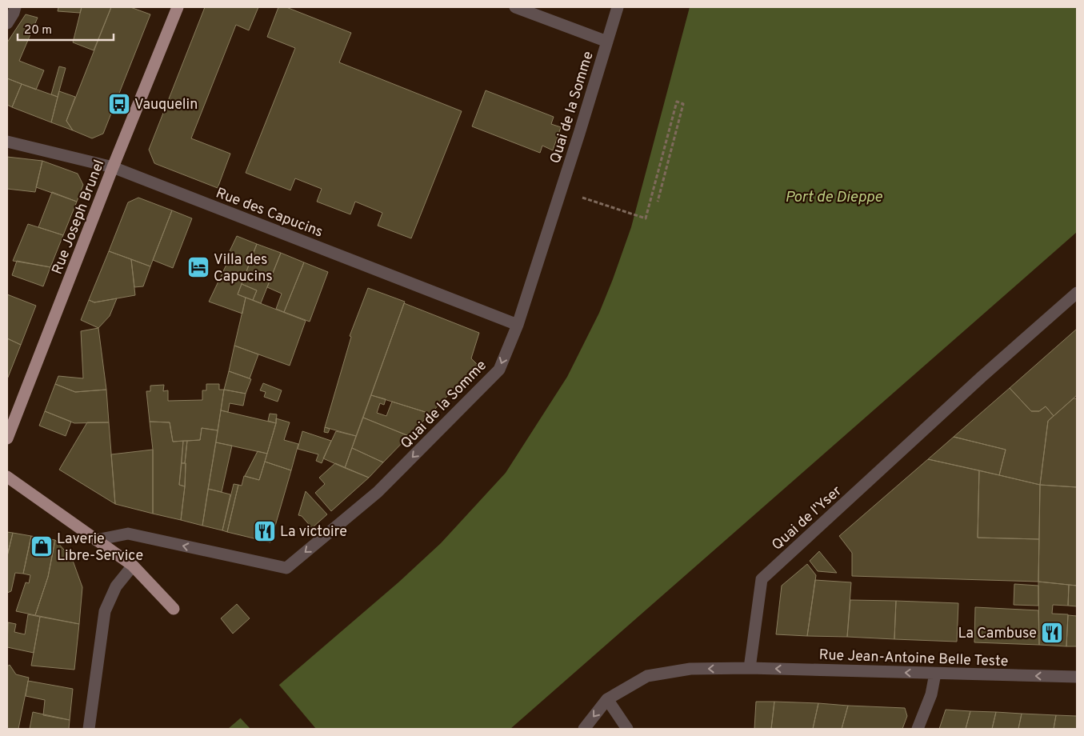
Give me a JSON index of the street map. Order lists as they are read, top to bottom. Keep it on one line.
{"streets":{"main road":["Rue Joseph Brunel"],"street":["Quai de la Somme","Rue des Capucins","Quai de l'Yser","Rue Jean-Antoine Belle Teste"]},"crossings":[["Quai de la Somme","Rue des Capucins"],["Rue des Capucins","Rue Joseph Brunel"],["Quai de l'Yser","Rue Jean-Antoine Belle Teste"]],"one_way":["Quai de la Somme","Rue Jean-Antoine Belle Teste"],"water":["Port de Dieppe"],"places":{"bus stop":["Vauquelin"],"hotel":["Villa des Capucins"],"restaurant":["La victoire","La Cambuse"],"shop":["Laverie Libre-Service"]},"scale_bar":"20 m"}
